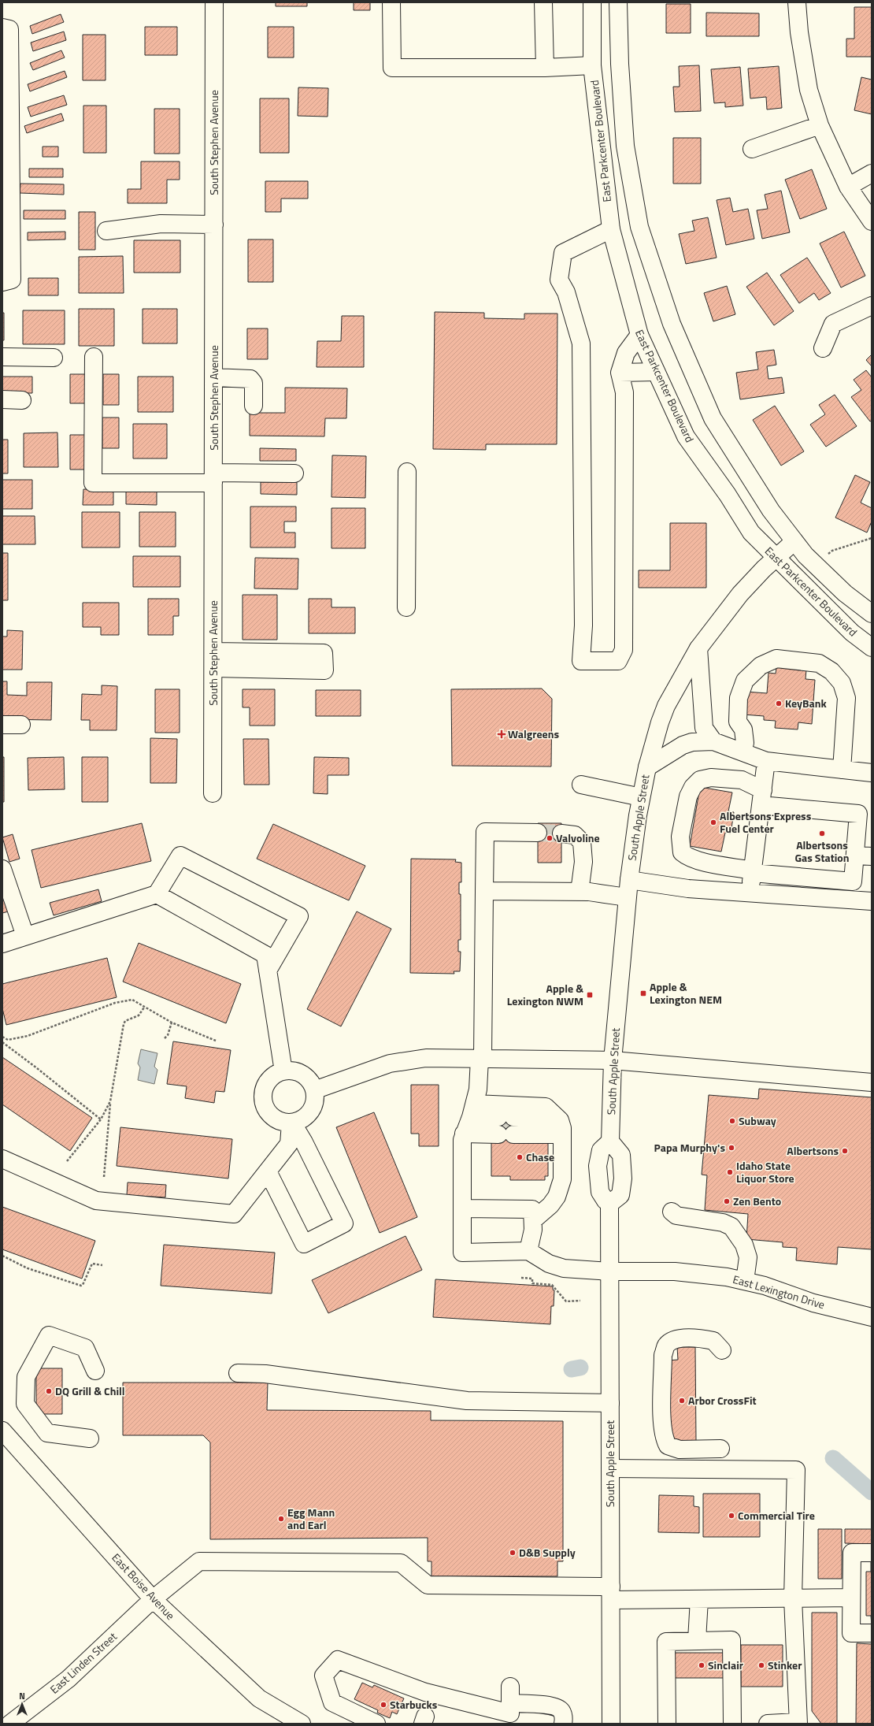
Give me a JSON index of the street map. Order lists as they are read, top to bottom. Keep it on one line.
{"streets":{"main road":["East Parkcenter Boulevard","South Stephen Avenue","South Apple Street","East Lexington Drive","East Boise Avenue","East Linden Street"]},"crossings":[["East Parkcenter Boulevard","South Apple Street"],["South Apple Street","East Lexington Drive"],["South Apple Street","East Linden Street"],["East Boise Avenue","East Linden Street"]],"places":{"other":["KeyBank","Albertsons Express Fuel Center","Albertsons Gas Station","Valvoline","Subway","Papa Murphy's","Albertsons","Chase","Idaho State Liquor Store","Zen Bento","DQ Grill & Chill","Arbor CrossFit","Commercial Tire","Egg Mann and Earl","D&B Supply","Sinclair","Stinker","Starbucks"],"health":["Walgreens"],"transit":["Apple & Lexington NEM","Apple & Lexington NWM"]},"north":"top"}
